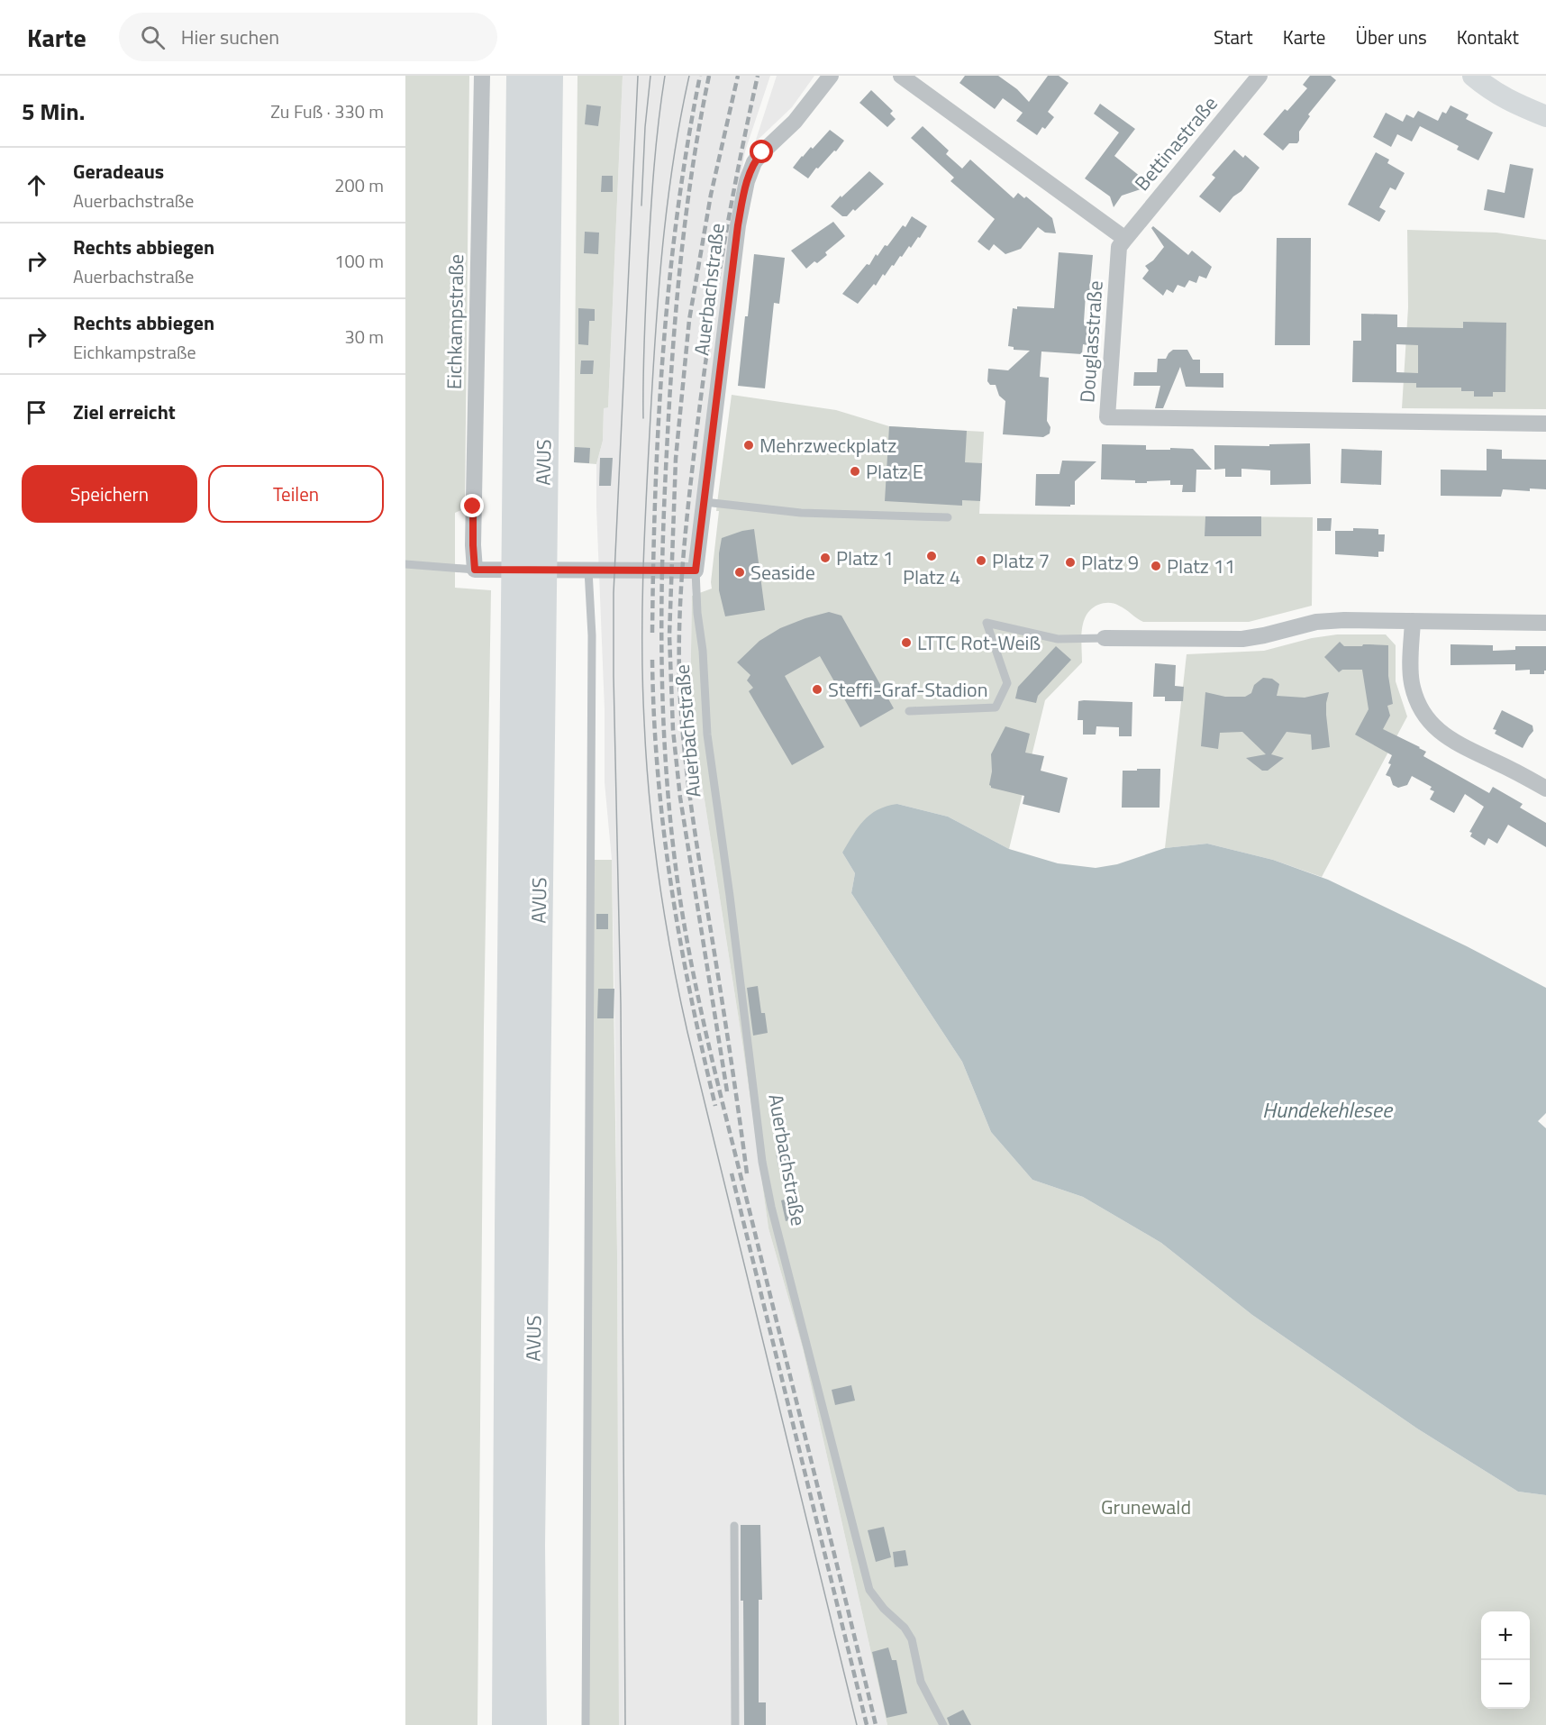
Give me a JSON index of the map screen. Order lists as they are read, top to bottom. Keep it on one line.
{"streets":{"highway":["AVUS"],"street":["Bettinastraße","Auerbachstraße","Eichkampstraße","Douglasstraße"]},"crossings":[["Bettinastraße","Douglasstraße"]],"water":["Hundekehlesee"],"parks":["Grunewald"],"places":["Mehrzweckplatz","Platz E","Platz 4","Platz 1","Platz 7","Platz 9","Platz 11","Seaside","LTTC Rot-Weiß","Steffi-Graf-Stadion"],"page":{"header":"Karte","search":"Hier suchen","nav":["Start","Karte","Über uns","Kontakt"],"heading":["5 Min.","Zu Fuß · 330 m"],"list":[["Geradeaus","Auerbachstraße","200 m"],["Rechts abbiegen","Auerbachstraße","100 m"],["Rechts abbiegen","Eichkampstraße","30 m"],"Ziel erreicht"],"buttons":["Speichern","Teilen"],"map_buttons":["+","−"]}}
